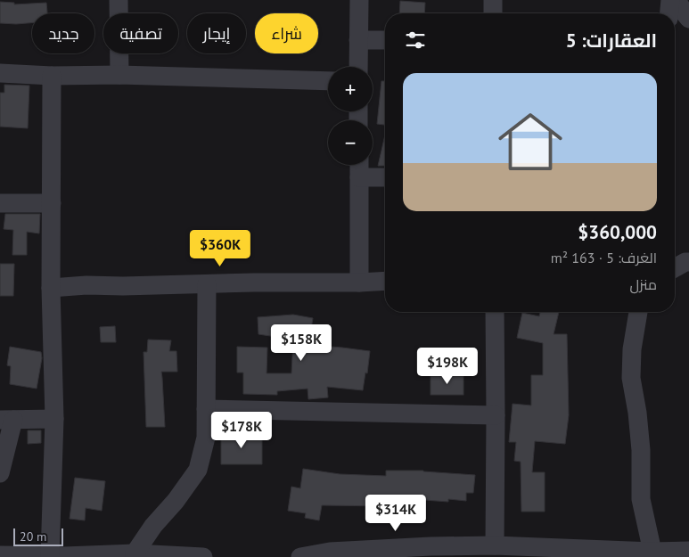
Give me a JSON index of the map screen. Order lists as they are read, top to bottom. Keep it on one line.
{"scale_bar":"20 m","page":{"chip":["شراء","إيجار","تصفية","جديد"],"heading":"العقارات: 5","map_buttons":["+","−"],"list":[{"name":"$360,000","note":"الغرف: 5 · 163 m² · منزل"}],"price":["$360K","$158K","$198K","$178K","$314K"],"scale":"20 m"}}
